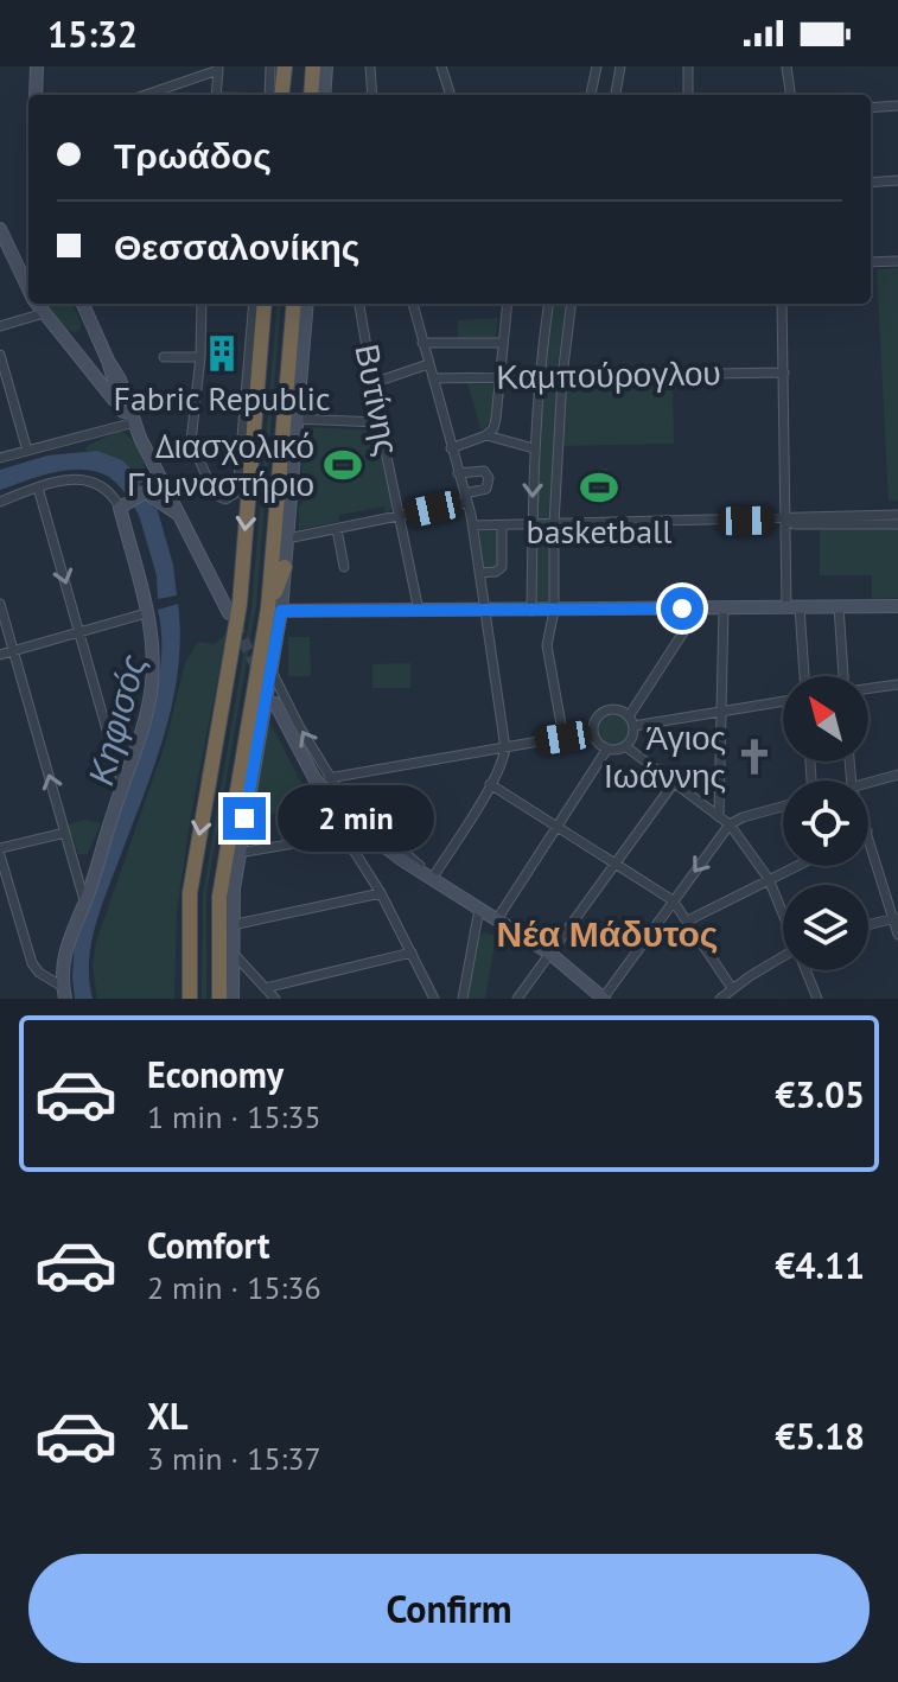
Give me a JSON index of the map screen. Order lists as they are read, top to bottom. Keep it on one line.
{"streets":{"street":["Καμπούρογλου","Βυτίνης"]},"districts":["Νέα Μάδυτος"],"water":["Κηφισός"],"places":{"building":["Fabric Republic"],"sports":["Διασχολικό Γυμναστήριο","basketball"],"church":["Άγιος Ιωάννης"]},"north":"top left","page":{"status":"15:32","banner":["Τρωάδος","Θεσσαλονίκης"],"bubble":"2 min","list":[{"name":"Economy","note":"1 min · 15:35","value":"€3.05"},{"name":"Comfort","note":"2 min · 15:36","value":"€4.11"},{"name":"XL","note":"3 min · 15:37","value":"€5.18"}],"buttons":"Confirm"}}
